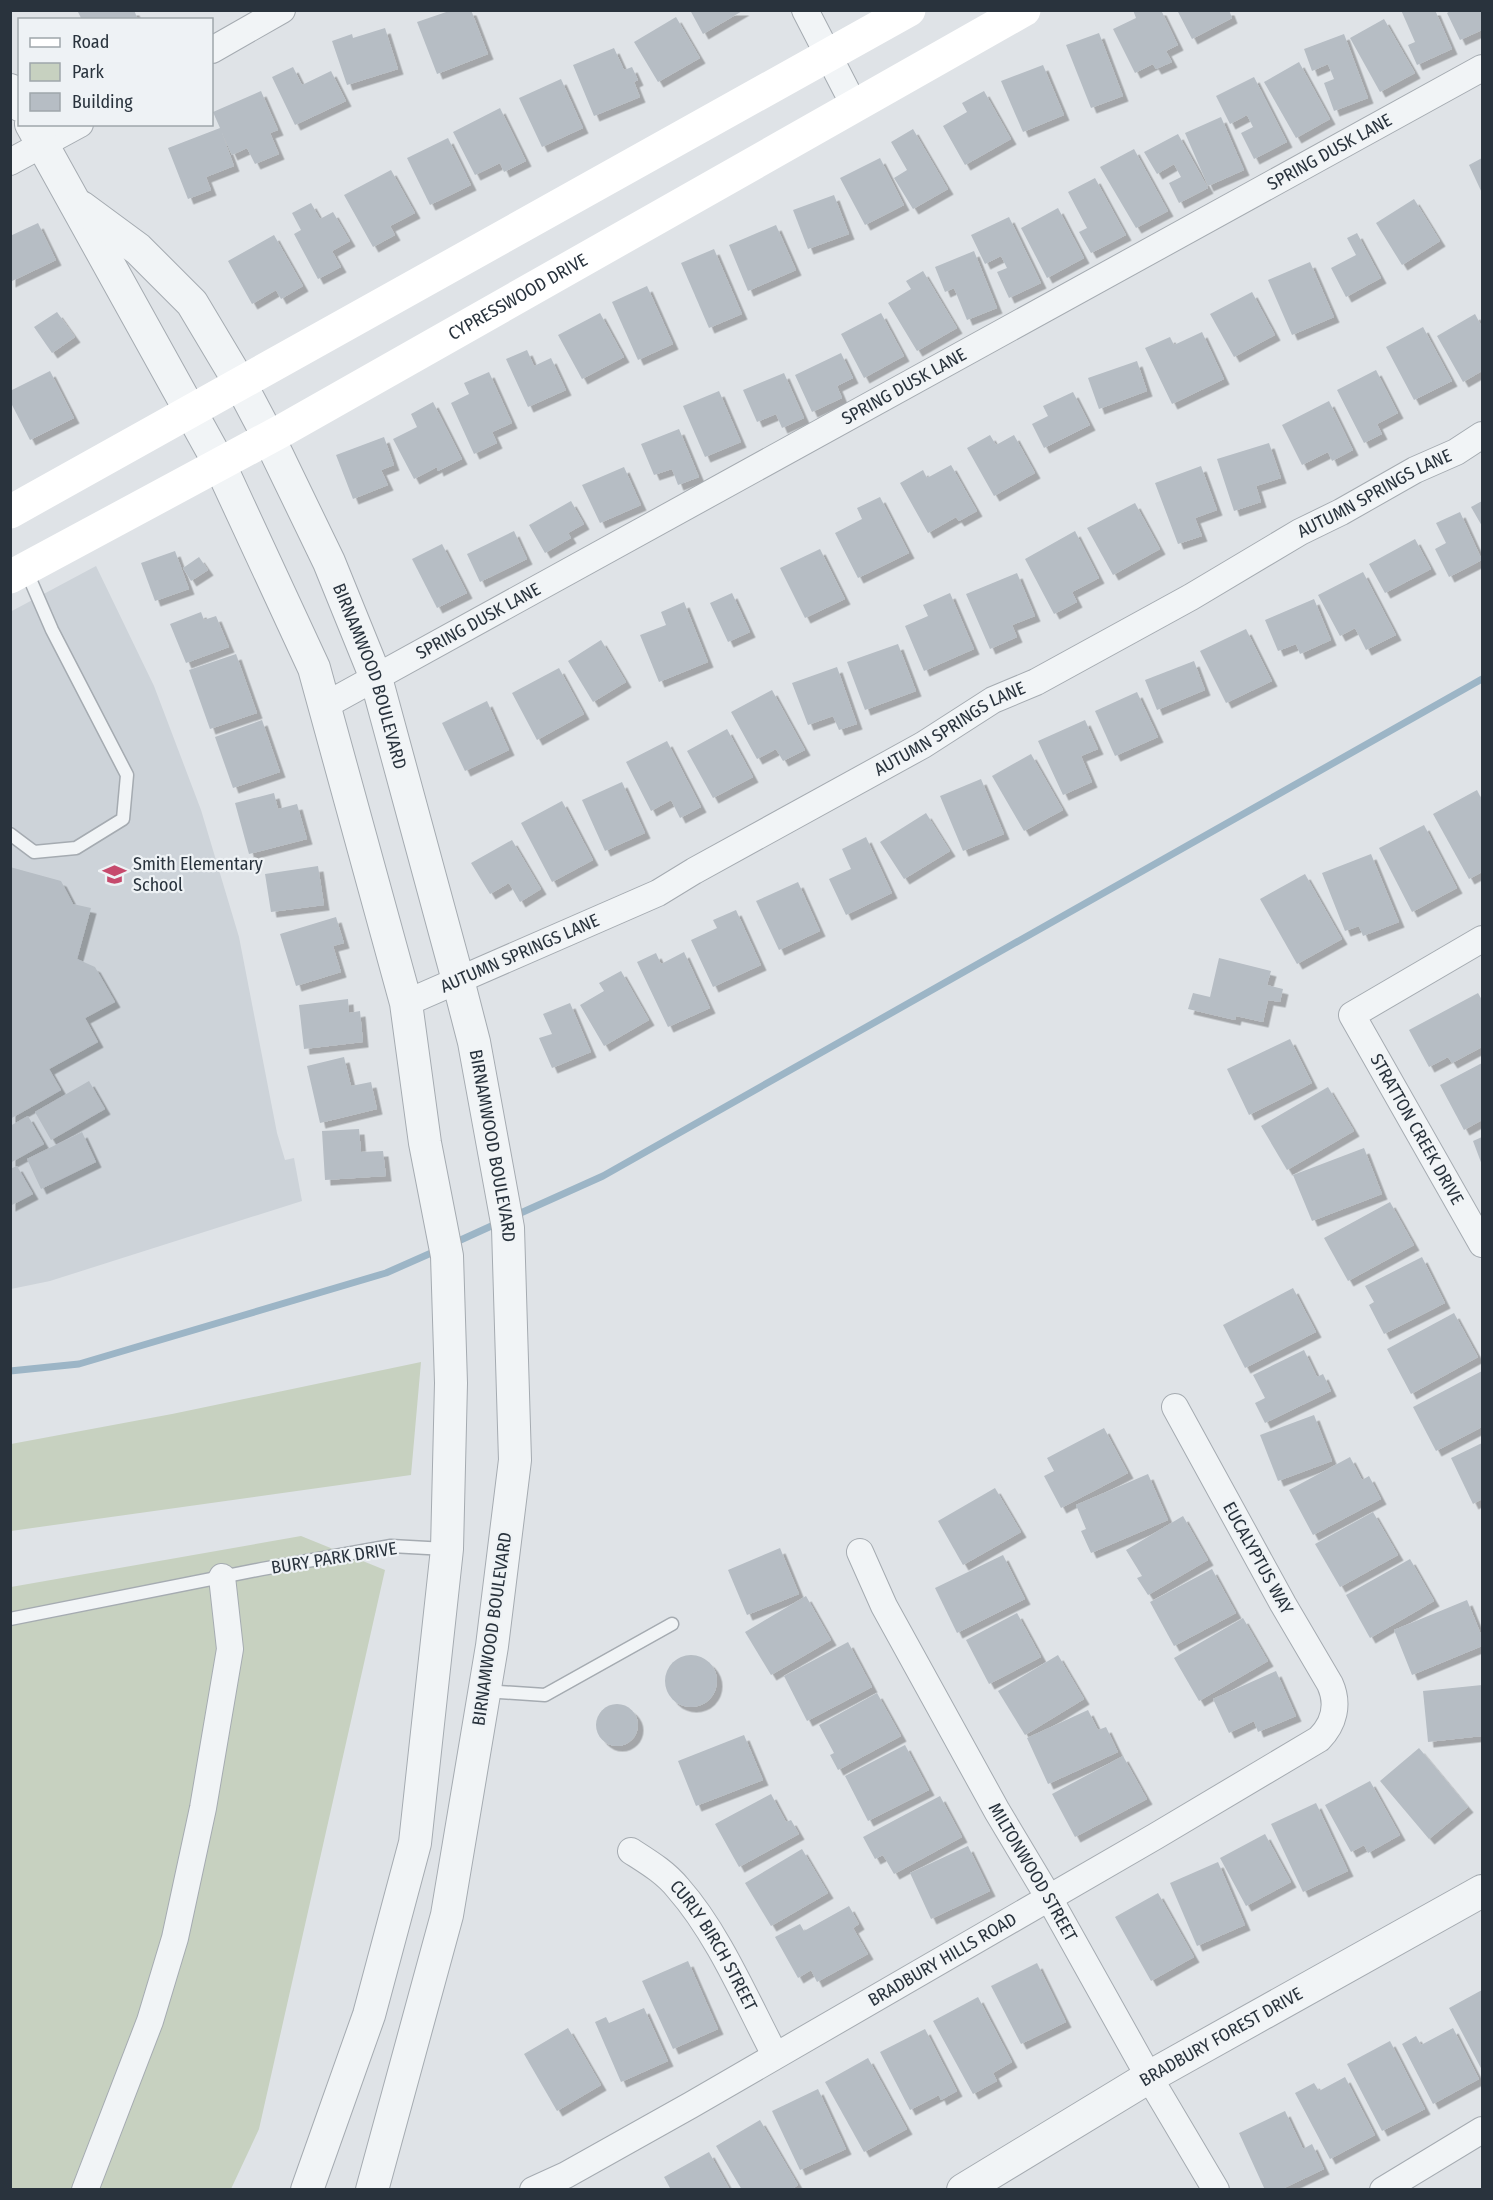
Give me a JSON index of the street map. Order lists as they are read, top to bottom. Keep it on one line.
{"streets":{"main road":["CYPRESSWOOD DRIVE"],"street":["SPRING DUSK LANE","AUTUMN SPRINGS LANE","BIRNAMWOOD BOULEVARD","STRATTON CREEK DRIVE","EUCALYPTUS WAY","MILTONWOOD STREET","CURLY BIRCH STREET","BRADBURY HILLS ROAD","BRADBURY FOREST DRIVE"],"lane":["BURY PARK DRIVE"]},"crossings":[["SPRING DUSK LANE","BIRNAMWOOD BOULEVARD"],["CYPRESSWOOD DRIVE","BIRNAMWOOD BOULEVARD"],["AUTUMN SPRINGS LANE","BIRNAMWOOD BOULEVARD"],["BIRNAMWOOD BOULEVARD","BURY PARK DRIVE"],["EUCALYPTUS WAY","BRADBURY HILLS ROAD"],["MILTONWOOD STREET","BRADBURY HILLS ROAD"],["MILTONWOOD STREET","BRADBURY FOREST DRIVE"],["CURLY BIRCH STREET","BRADBURY HILLS ROAD"]],"places":{"school or university":["Smith Elementary School"]},"legend":["Road","Park","Building"]}
